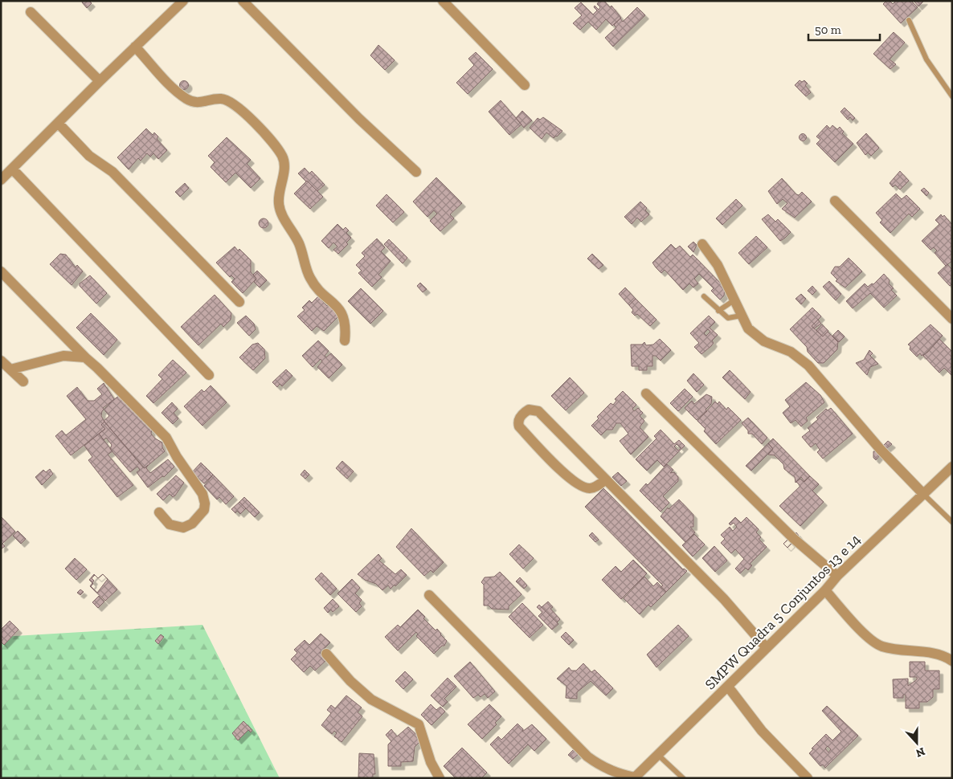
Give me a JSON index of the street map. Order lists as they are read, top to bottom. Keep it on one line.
{"streets":{"street":["SMPW Quadra 5 Conjuntos 13 e 14"]},"scale_bar":"50 m","north":"bottom"}
